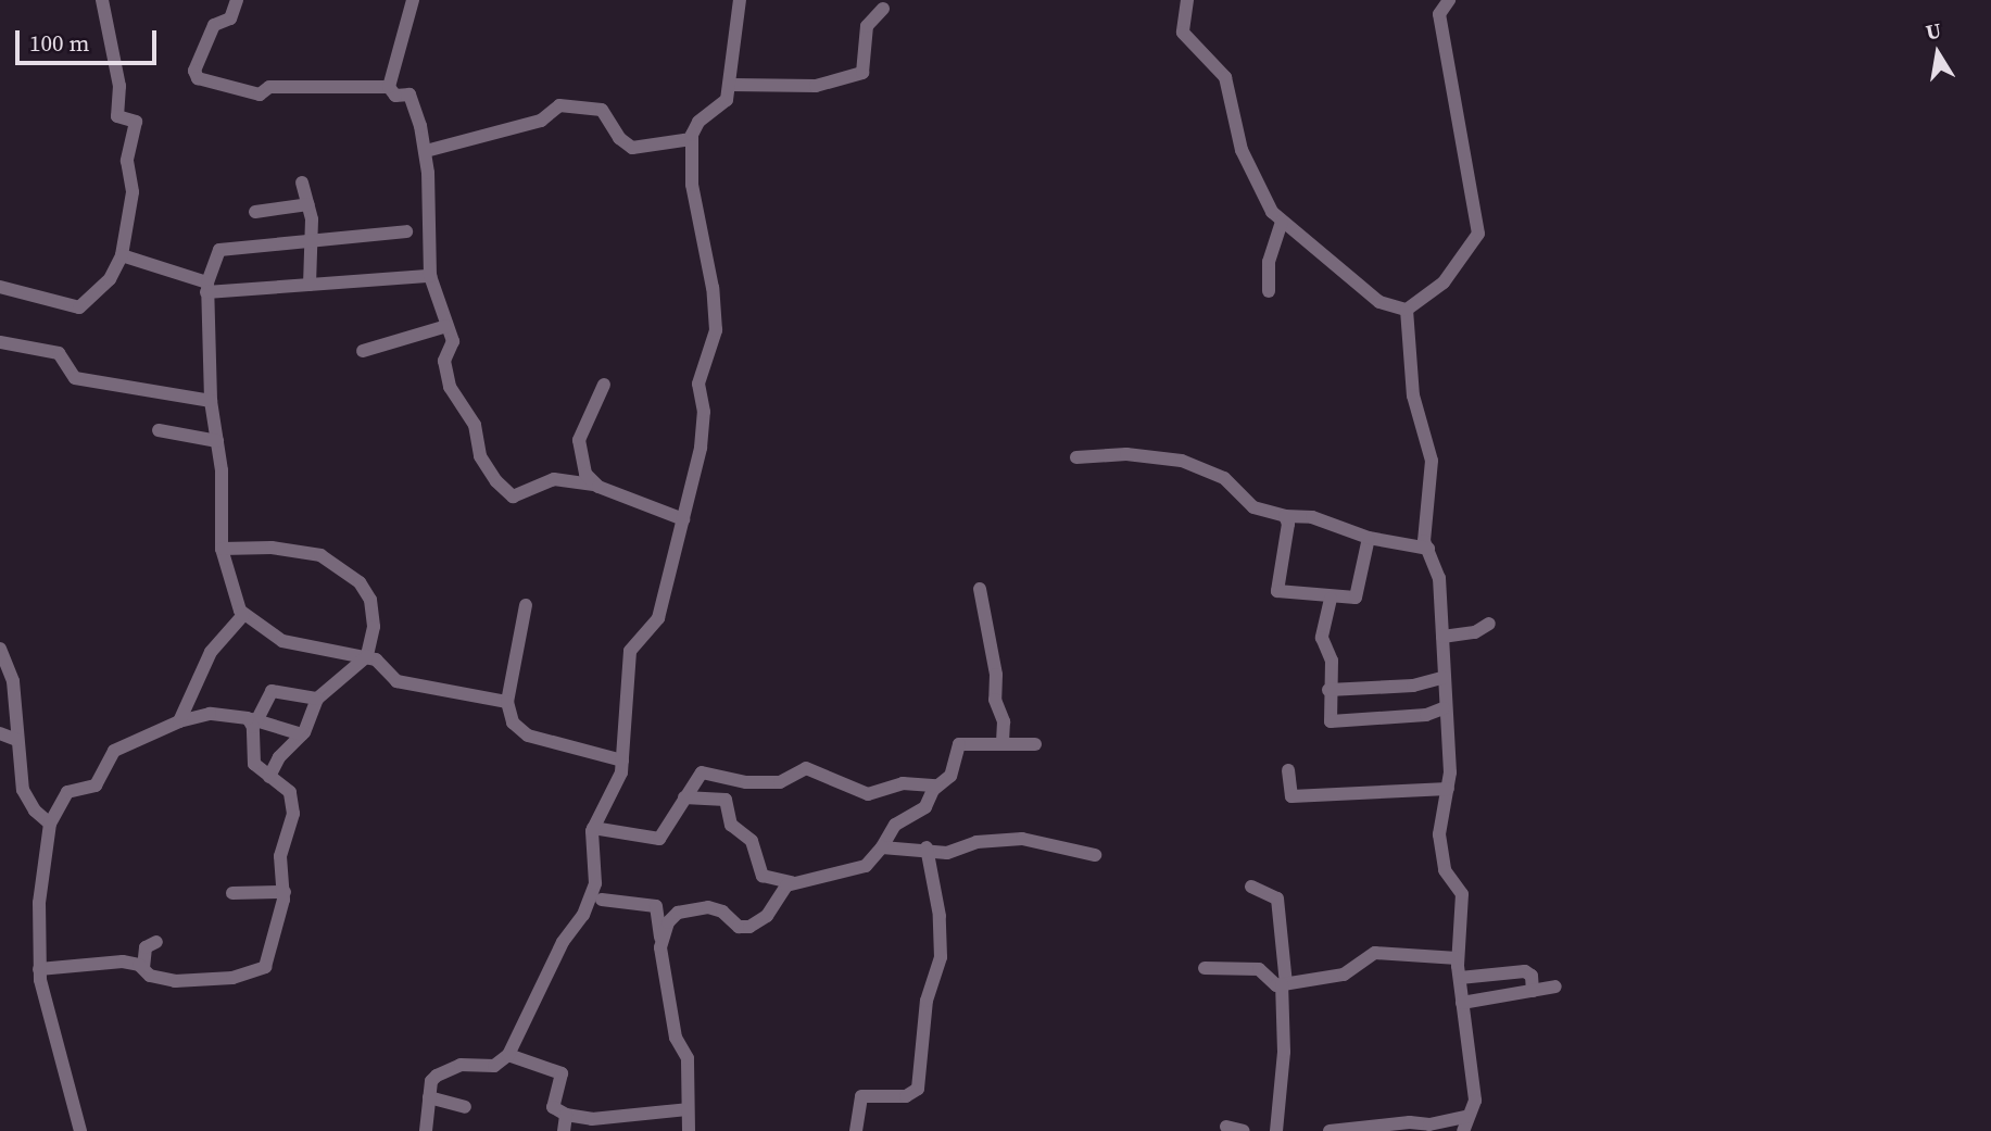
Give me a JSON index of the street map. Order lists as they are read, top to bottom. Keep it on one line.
{"scale_bar":"100 m","north":"top"}
